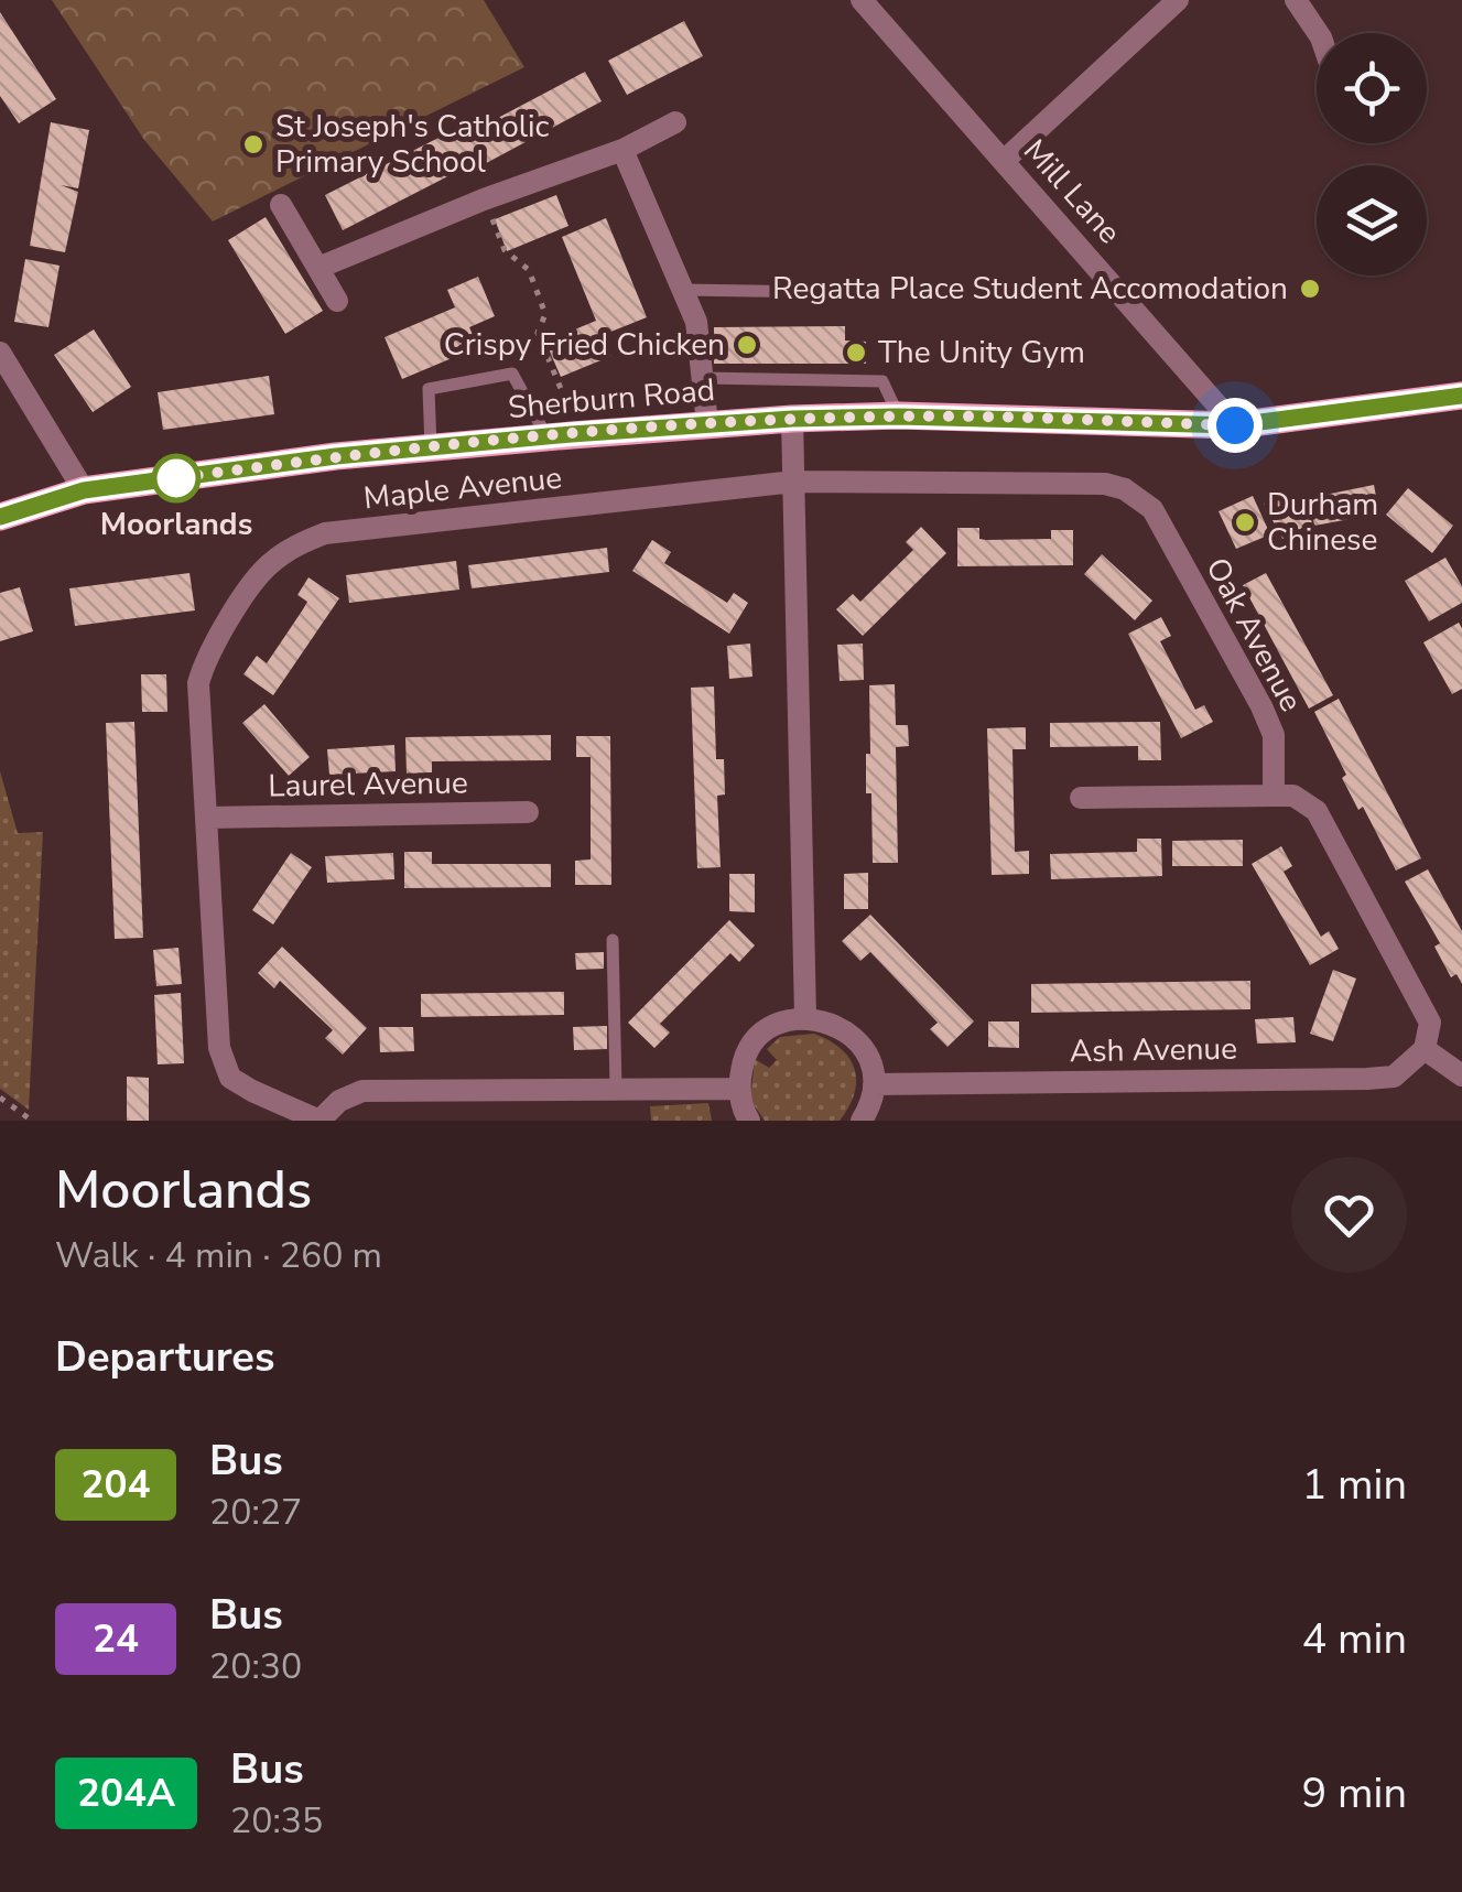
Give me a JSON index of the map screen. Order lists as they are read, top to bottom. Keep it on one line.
{"streets":{"main road":["Sherburn Road"],"street":["Mill Lane","Maple Avenue","Oak Avenue","Laurel Avenue","Ash Avenue"]},"crossings":[["Mill Lane","Sherburn Road"],["Maple Avenue","Oak Avenue"],["Maple Avenue","Laurel Avenue"]],"places":["St Joseph's Catholic Primary School","Regatta Place Student Accomodation","Crispy Fried Chicken","The Unity Gym","Moorlands","Durham Chinese"],"lines":["bus line 204"],"page":{"heading":[["Moorlands","Walk · 4 min · 260 m"],"Departures"],"list":[{"mark":"204","name":"Bus","note":"20:27","value":"1 min"},{"mark":"24","name":"Bus","note":"20:30","value":"4 min"},{"mark":"204A","name":"Bus","note":"20:35","value":"9 min"}]}}
